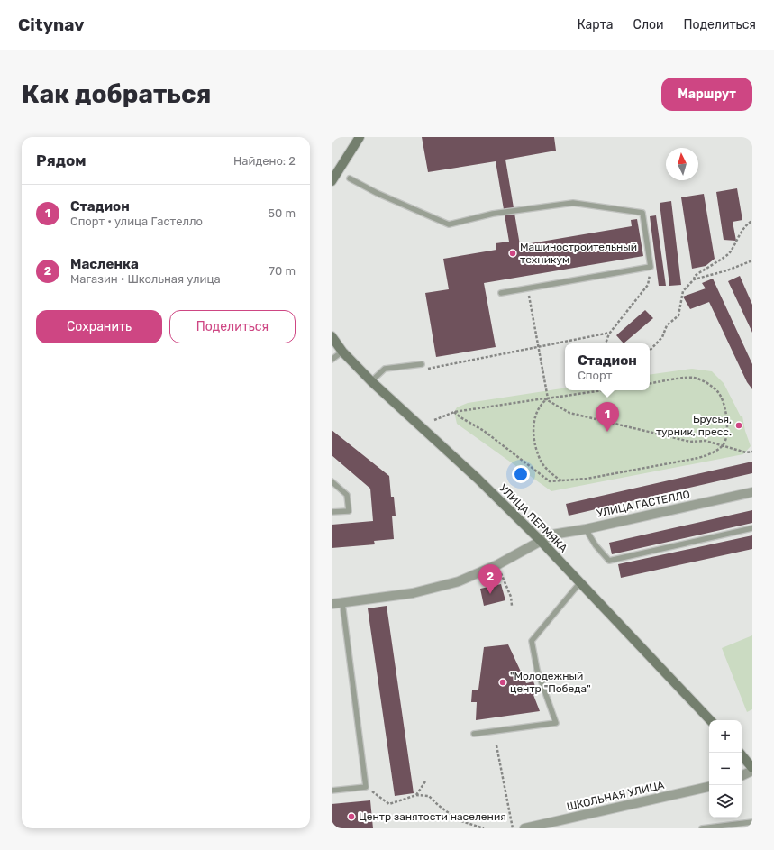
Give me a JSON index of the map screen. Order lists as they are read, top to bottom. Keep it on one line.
{"streets":{"main road":["УЛИЦА ПЕРМЯКА"],"street":["УЛИЦА ГАСТЕЛЛО","ШКОЛЬНАЯ УЛИЦА"]},"crossings":[["УЛИЦА ГАСТЕЛЛО","УЛИЦА ПЕРМЯКА"]],"places":["Машиностроительный техникум","Брусья, турник, пресс.","\"Молодежный центр \"Победа\"","Центр занятости населения"],"north":"top","page":{"header":"Citynav","nav":["Карта","Слои","Поделиться"],"buttons":["Маршрут",["Сохранить","Поделиться"]],"title":"Как добраться","heading":["Рядом","Найдено: 2"],"list":[{"mark":"1","name":"Стадион","note":"Спорт · улица Гастелло","value":"50 m"},{"mark":"2","name":"Масленка","note":"Магазин · Школьная улица","value":"70 m"}],"popup":["Стадион","Спорт"],"pins":["1","2"],"map_buttons":["+","−"]}}
